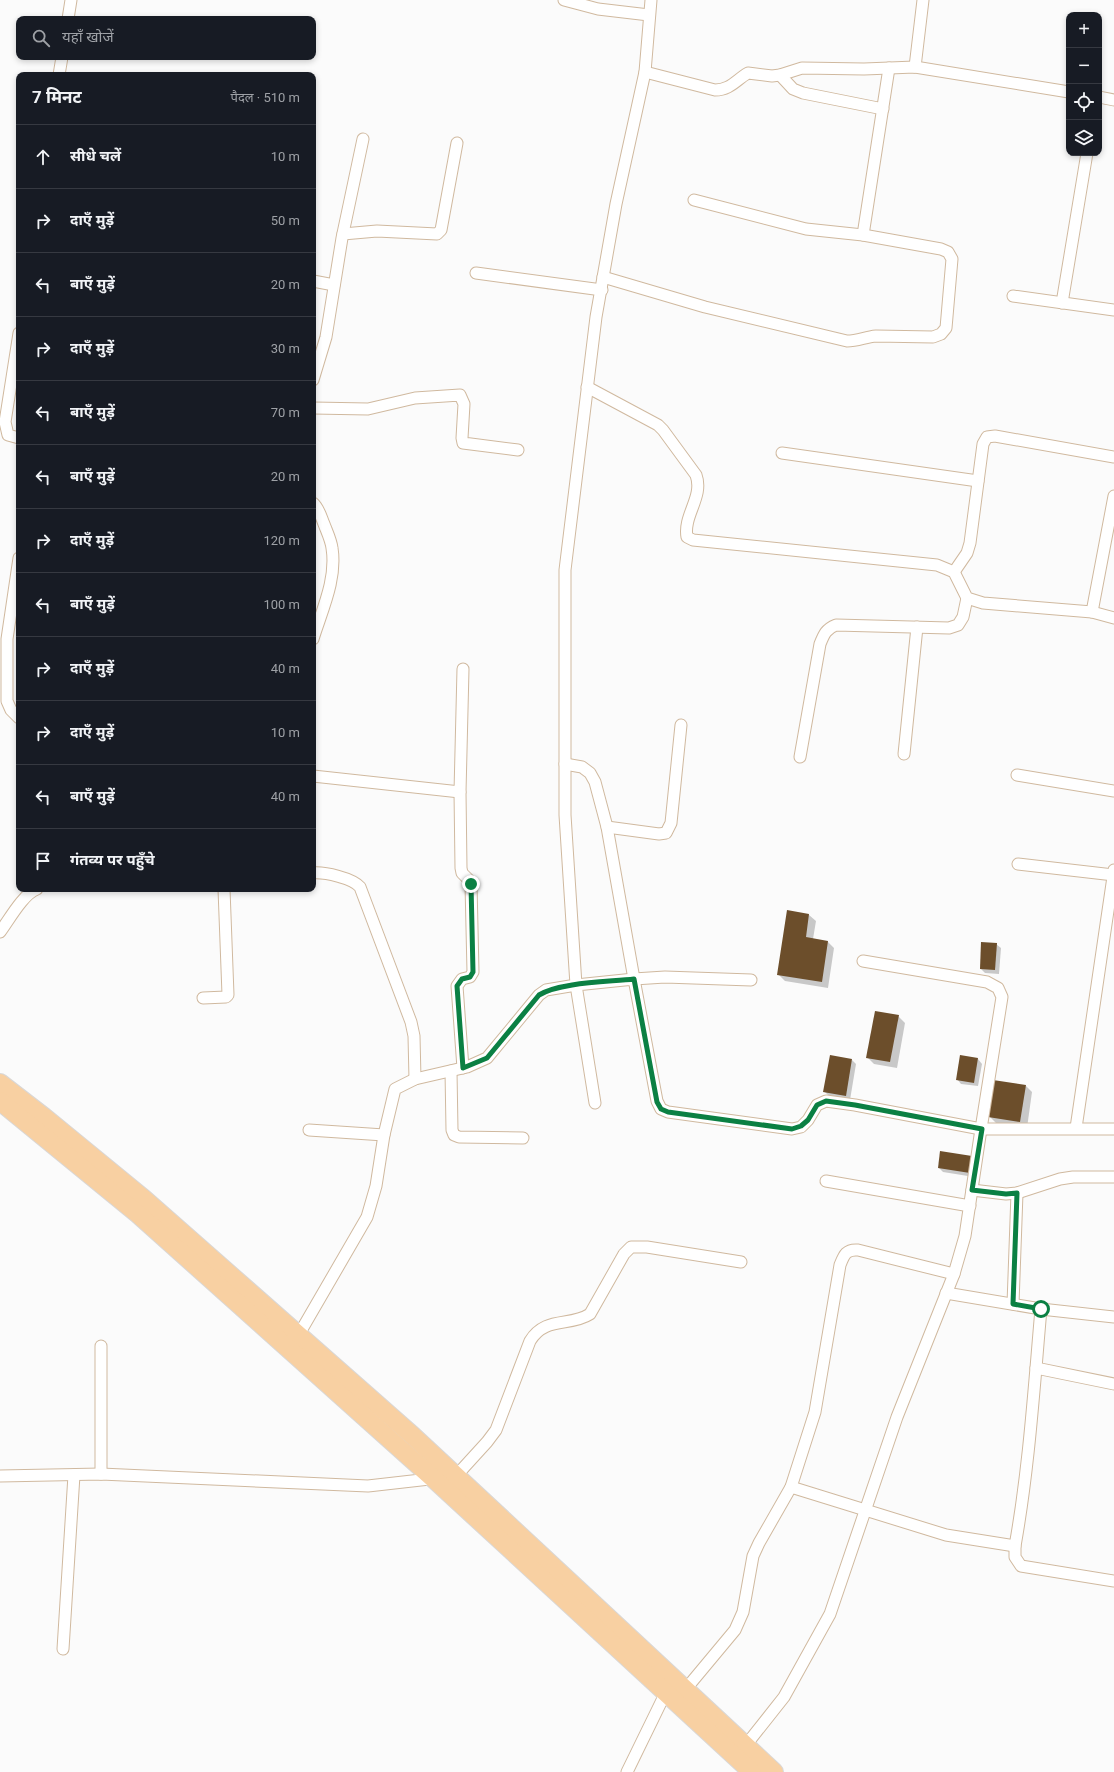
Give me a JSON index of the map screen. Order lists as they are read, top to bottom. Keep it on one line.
{"page":{"map_buttons":["+","−"],"search":"यहाँ खोजें","heading":["7 मिनट","पैदल · 510 m"],"list":[["सीधे चलें","10 m"],["दाएँ मुड़ें","50 m"],["बाएँ मुड़ें","20 m"],["दाएँ मुड़ें","30 m"],["बाएँ मुड़ें","70 m"],["बाएँ मुड़ें","20 m"],["दाएँ मुड़ें","120 m"],["बाएँ मुड़ें","100 m"],["दाएँ मुड़ें","40 m"],["दाएँ मुड़ें","10 m"],["बाएँ मुड़ें","40 m"],"गंतव्य पर पहुँचे"]}}
